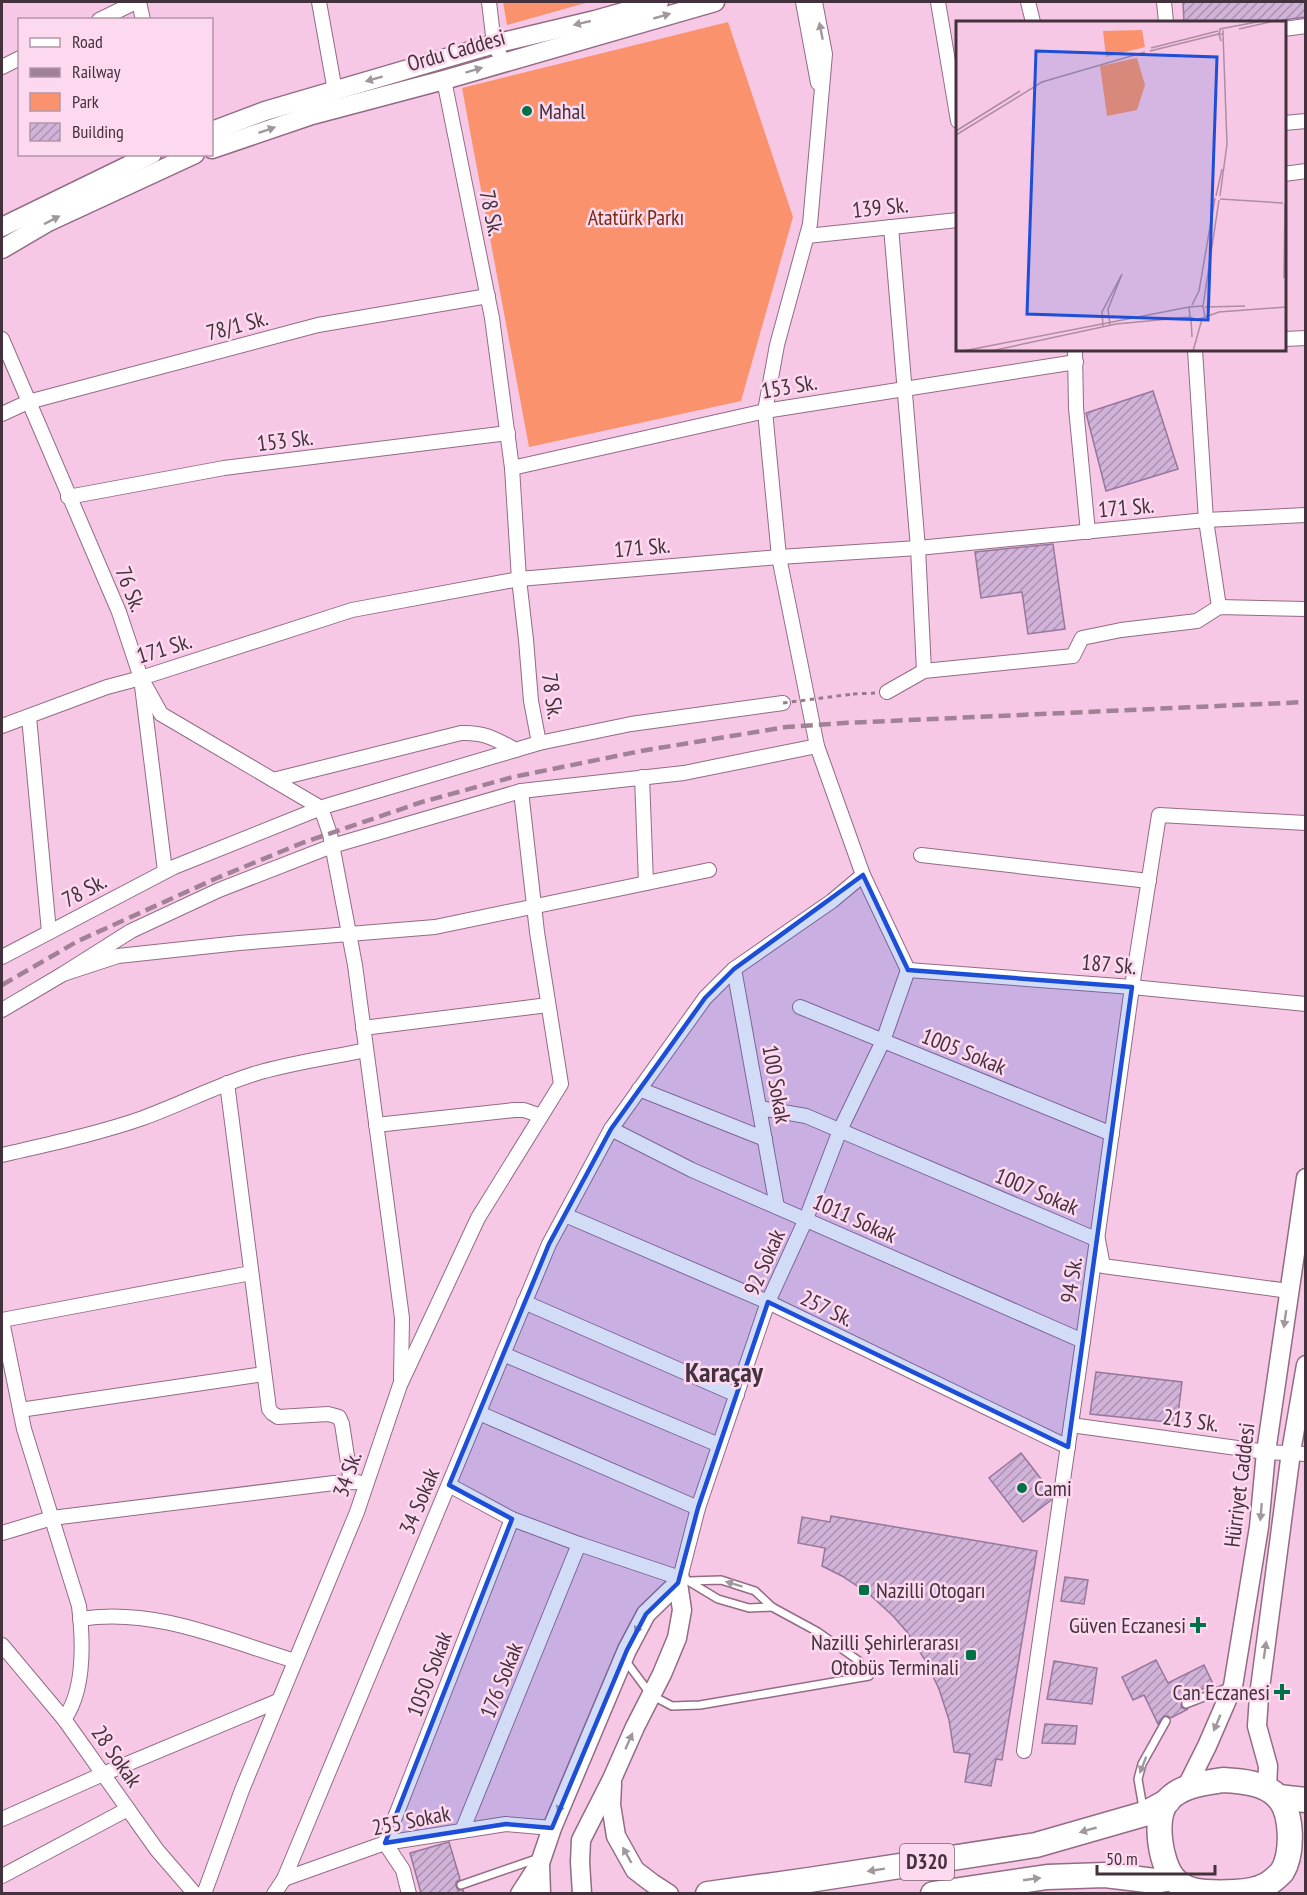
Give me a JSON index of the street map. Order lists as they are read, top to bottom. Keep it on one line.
{"streets":{"highway":["D320"],"main road":["Ordu Caddesi","Hürriyet Caddesi"],"street":["139 Sk.","78 Sk.","78/1 Sk.","153 Sk.","171 Sk.","76 Sk.","187 Sk.","1005 Sokak","100 Sokak","1007 Sokak","1011 Sokak","92 Sokak","94 Sk.","257 Sk.","213 Sk.","34 Sk.","34 Sokak","1050 Sokak","176 Sokak","28 Sokak","255 Sokak"]},"crossings":[["Ordu Caddesi","78 Sk."],["78 Sk.","78/1 Sk."],["78 Sk.","153 Sk."],["78 Sk.","171 Sk."],["78 Sk.","76 Sk."],["78/1 Sk.","76 Sk."],["153 Sk.","76 Sk."],["171 Sk.","76 Sk."],["187 Sk.","92 Sokak"],["187 Sk.","94 Sk."],["1005 Sokak","92 Sokak"],["1005 Sokak","94 Sk."],["100 Sokak","1007 Sokak"],["100 Sokak","1011 Sokak"],["100 Sokak","34 Sokak"],["1007 Sokak","92 Sokak"],["1007 Sokak","94 Sk."],["1007 Sokak","Hürriyet Caddesi"],["1011 Sokak","92 Sokak"],["1011 Sokak","94 Sk."],["1011 Sokak","34 Sokak"],["92 Sokak","257 Sk."],["94 Sk.","257 Sk."],["94 Sk.","213 Sk."],["257 Sk.","34 Sokak"],["213 Sk.","Hürriyet Caddesi"],["Hürriyet Caddesi","D320"],["34 Sokak","255 Sokak"],["1050 Sokak","255 Sokak"],["176 Sokak","255 Sokak"]],"districts":["Karaçay"],"parks":["Atatürk Parkı"],"places":{"other":["Mahal","Cami"],"transit":["Nazilli Otogarı","Nazilli Şehirlerarası Otobüs Terminali"],"health":["Güven Eczanesi","Can Eczanesi"]},"legend":["Road","Railway","Park","Building"],"scale_bar":"50 m"}
